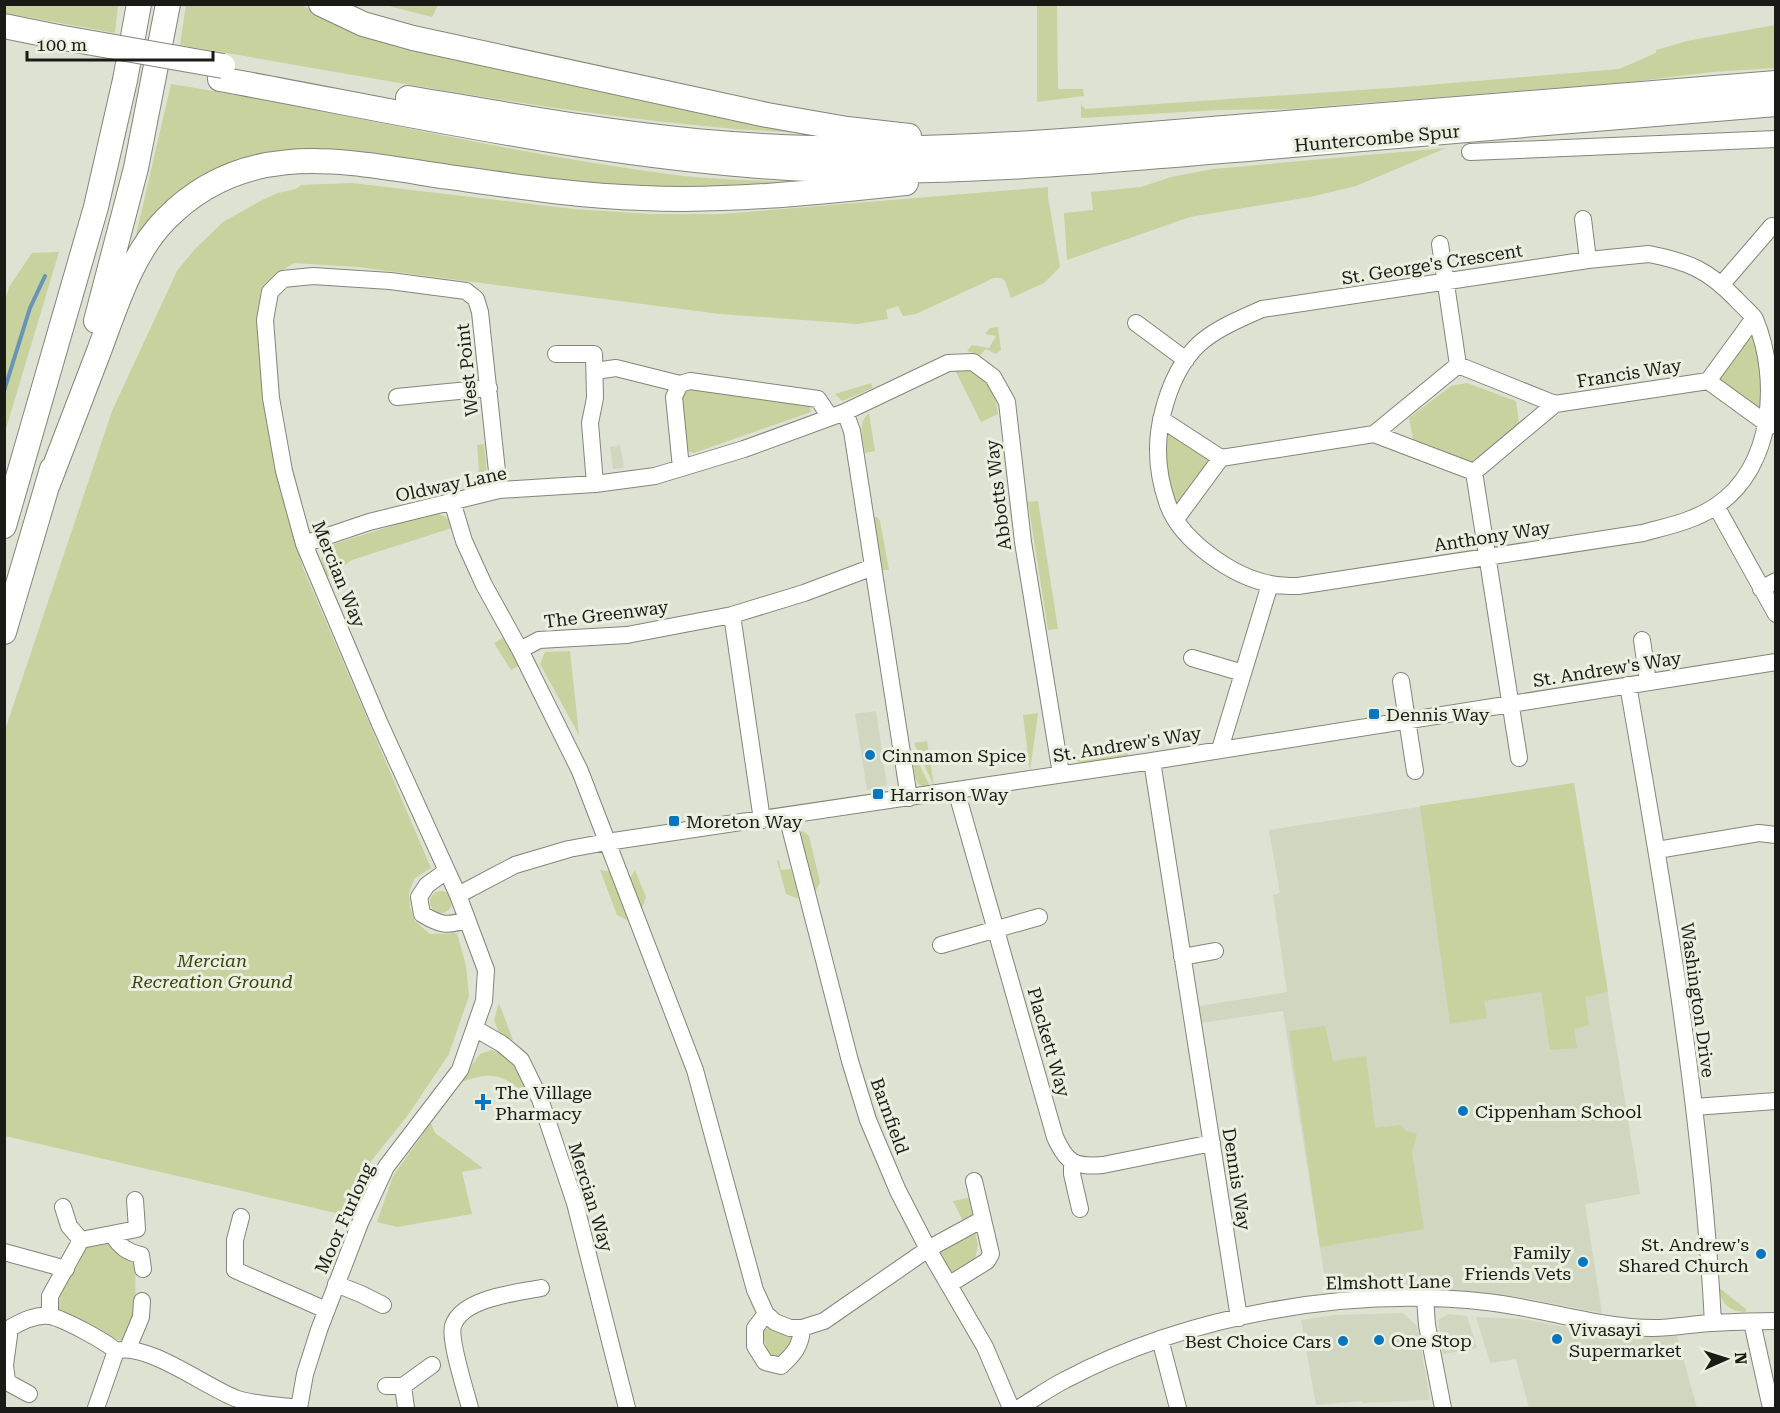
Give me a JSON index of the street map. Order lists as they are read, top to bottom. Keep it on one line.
{"streets":{"highway":["Huntercombe Spur"],"street":["St. George's Crescent","West Point","Francis Way","Oldway Lane","Abbotts Way","Anthony Way","Mercian Way","The Greenway","St. Andrew's Way","Washington Drive","Plackett Way","Barnfield","Dennis Way","Moor Furlong","Elmshott Lane"]},"crossings":[["St. George's Crescent","Anthony Way"],["West Point","Oldway Lane"],["West Point","Mercian Way"],["Oldway Lane","Abbotts Way"],["Oldway Lane","Mercian Way"],["Abbotts Way","St. Andrew's Way"],["Mercian Way","St. Andrew's Way"],["Mercian Way","Moor Furlong"],["St. Andrew's Way","Washington Drive"],["St. Andrew's Way","Plackett Way"],["St. Andrew's Way","Barnfield"],["St. Andrew's Way","Dennis Way"],["Washington Drive","Elmshott Lane"],["Dennis Way","Elmshott Lane"]],"parks":["Mercian Recreation Ground"],"places":{"transit":["Dennis Way","Harrison Way","Moreton Way"],"other":["Cinnamon Spice","Cippenham School","St. Andrew's Shared Church","Family Friends Vets","Vivasayi Supermarket","One Stop","Best Choice Cars"],"health":["The Village Pharmacy"]},"scale_bar":"100 m","north":"right"}
